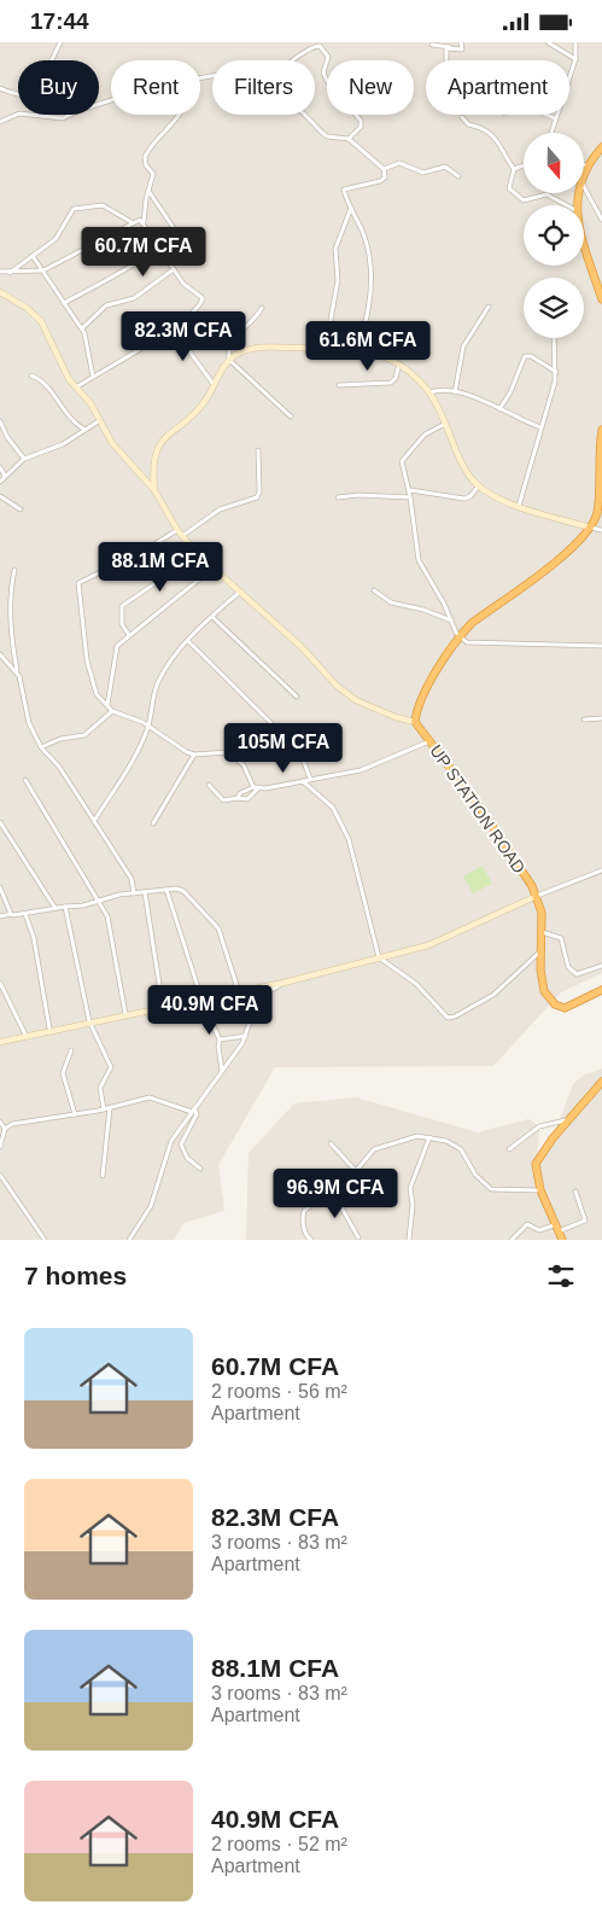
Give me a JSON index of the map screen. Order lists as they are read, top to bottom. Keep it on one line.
{"streets":{"highway":["UP STATION ROAD"]},"north":"bottom","page":{"status":"17:44","chip":["Buy","Rent","Filters","New","Apartment"],"price":["60.7M CFA","82.3M CFA","61.6M CFA","88.1M CFA","105M CFA","40.9M CFA","96.9M CFA"],"heading":"7 homes","list":[{"name":"60.7M CFA","note":"2 rooms · 56 m² · Apartment"},{"name":"82.3M CFA","note":"3 rooms · 83 m² · Apartment"},{"name":"88.1M CFA","note":"3 rooms · 83 m² · Apartment"},{"name":"40.9M CFA","note":"2 rooms · 52 m² · Apartment"}]}}
